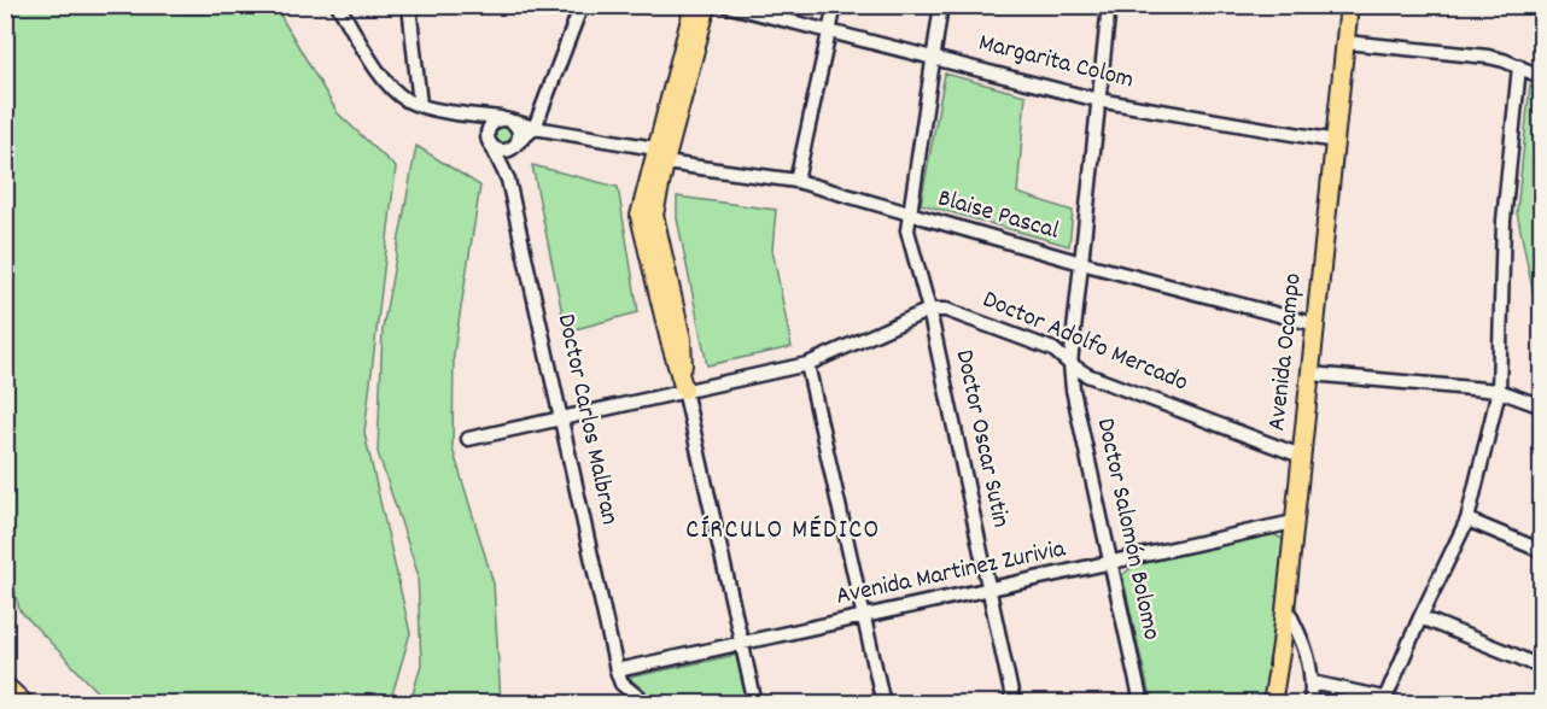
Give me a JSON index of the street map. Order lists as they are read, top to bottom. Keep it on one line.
{"streets":{"main road":["Avenida Ocampo"],"street":["Margarita Colom","Blaise Pascal","Doctor Adolfo Mercado","Doctor Carlos Malbran","Doctor Oscar Sutin","Doctor Salomón Bolomo","Avenida Martinez Zurivia"]},"crossings":[["Margarita Colom","Avenida Ocampo"],["Margarita Colom","Doctor Oscar Sutin"],["Margarita Colom","Doctor Salomón Bolomo"],["Blaise Pascal","Avenida Ocampo"],["Blaise Pascal","Doctor Oscar Sutin"],["Blaise Pascal","Doctor Salomón Bolomo"],["Doctor Adolfo Mercado","Avenida Ocampo"],["Doctor Adolfo Mercado","Doctor Oscar Sutin"],["Doctor Adolfo Mercado","Doctor Salomón Bolomo"],["Avenida Ocampo","Avenida Martinez Zurivia"],["Doctor Carlos Malbran","Avenida Martinez Zurivia"],["Doctor Oscar Sutin","Avenida Martinez Zurivia"],["Doctor Salomón Bolomo","Avenida Martinez Zurivia"]],"districts":["CÍRCULO MÉDICO"]}
